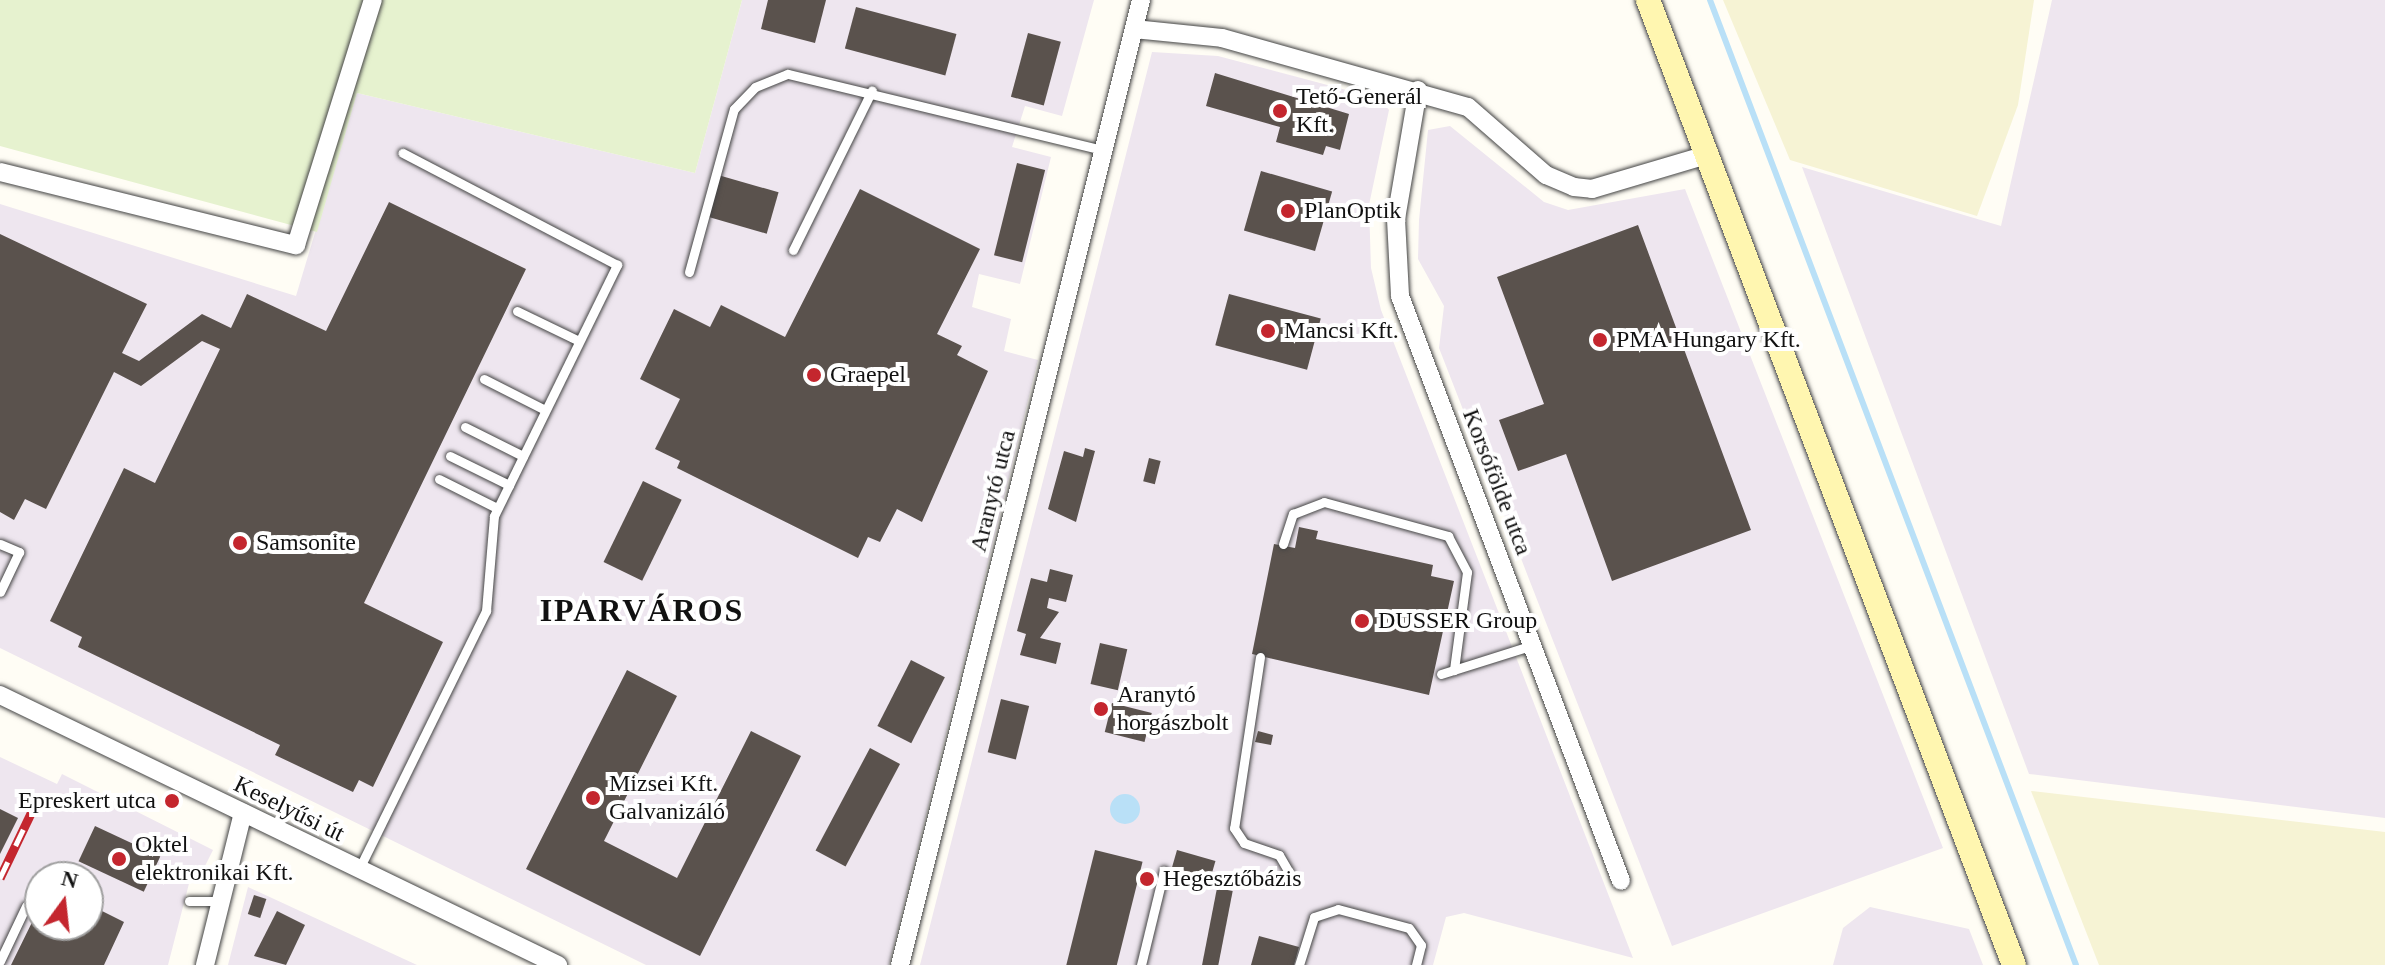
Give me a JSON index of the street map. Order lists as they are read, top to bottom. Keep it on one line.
{"streets":{"street":["Korsófölde utca","Aranytó utca","Keselyűsi út"]},"districts":["IPARVÁROS"],"places":["Tető-Generál Kft.","PlanOptik","Mancsi Kft.","PMA Hungary Kft.","Graepel","Samsonite","DUSSER Group","Aranytó horgászbolt","Mizsei Kft. Galvanizáló","Epreskert utca","Oktel elektronikai Kft.","Hegesztőbázis"],"north":"top"}
